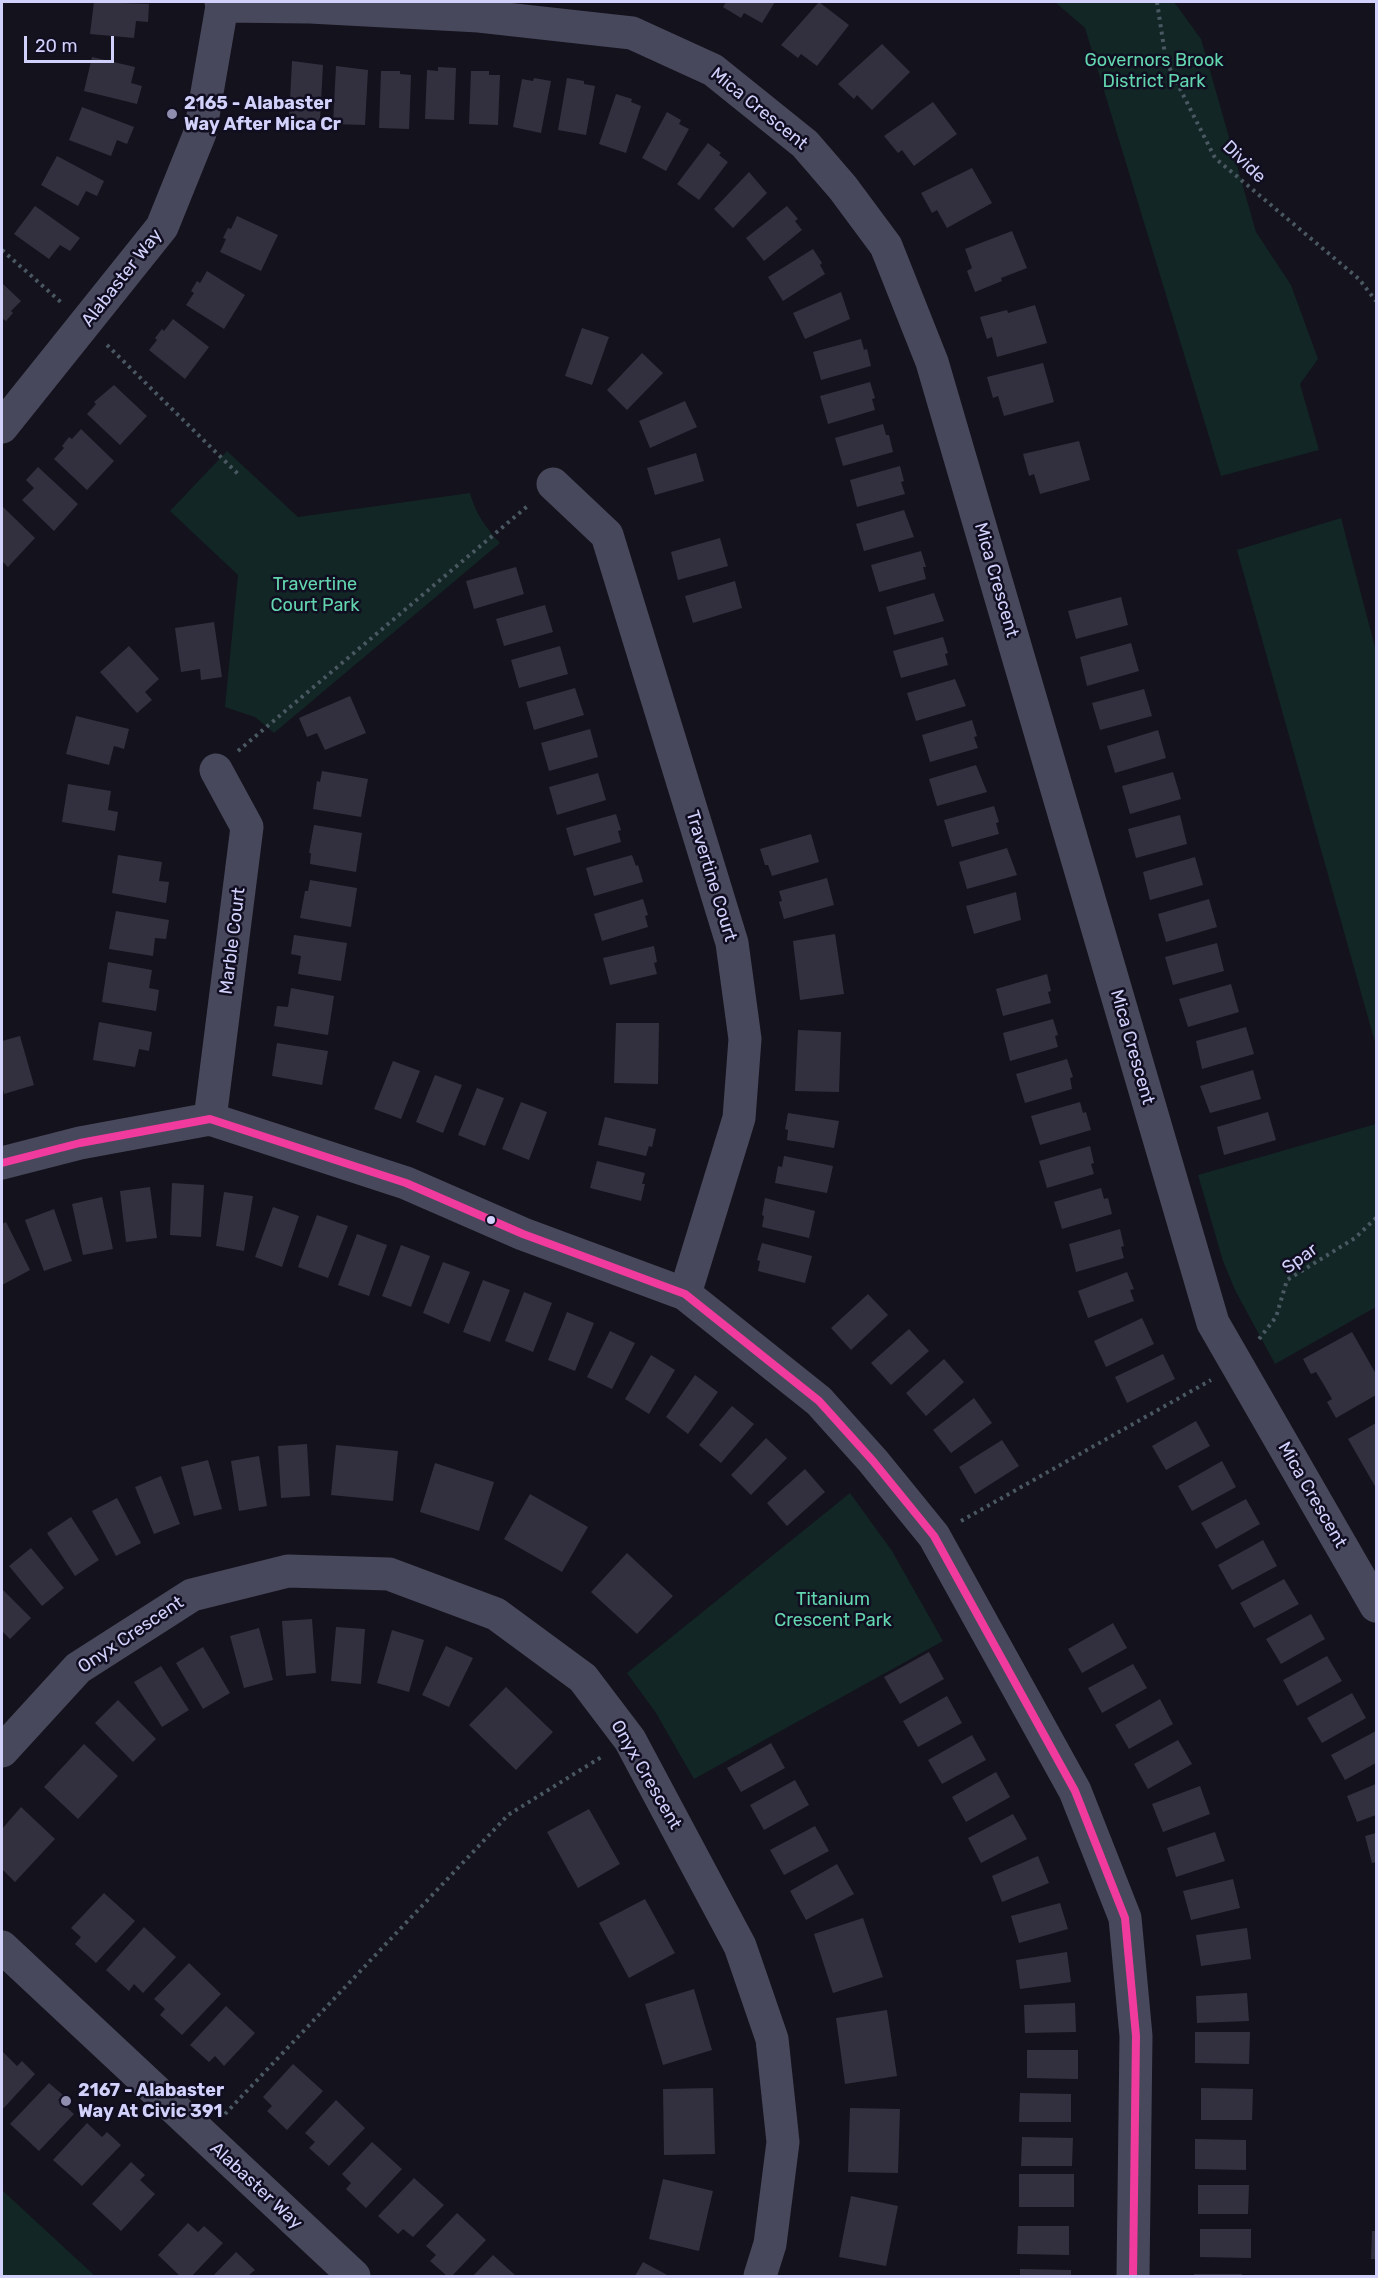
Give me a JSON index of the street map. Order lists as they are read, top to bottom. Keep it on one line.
{"streets":{"street":["Mica Crescent","Alabaster Way","Travertine Court","Marble Court","Onyx Crescent"],"path":["Divide","Spar"]},"crossings":[["Mica Crescent","Alabaster Way"],["Mica Crescent","Spar"]],"parks":["Governors Brook District Park","Travertine Court Park","Titanium Crescent Park"],"places":["2165 - Alabaster Way After Mica Cr","2167 - Alabaster Way At Civic 391"],"lines":["transit line 20"],"scale_bar":"20 m"}
